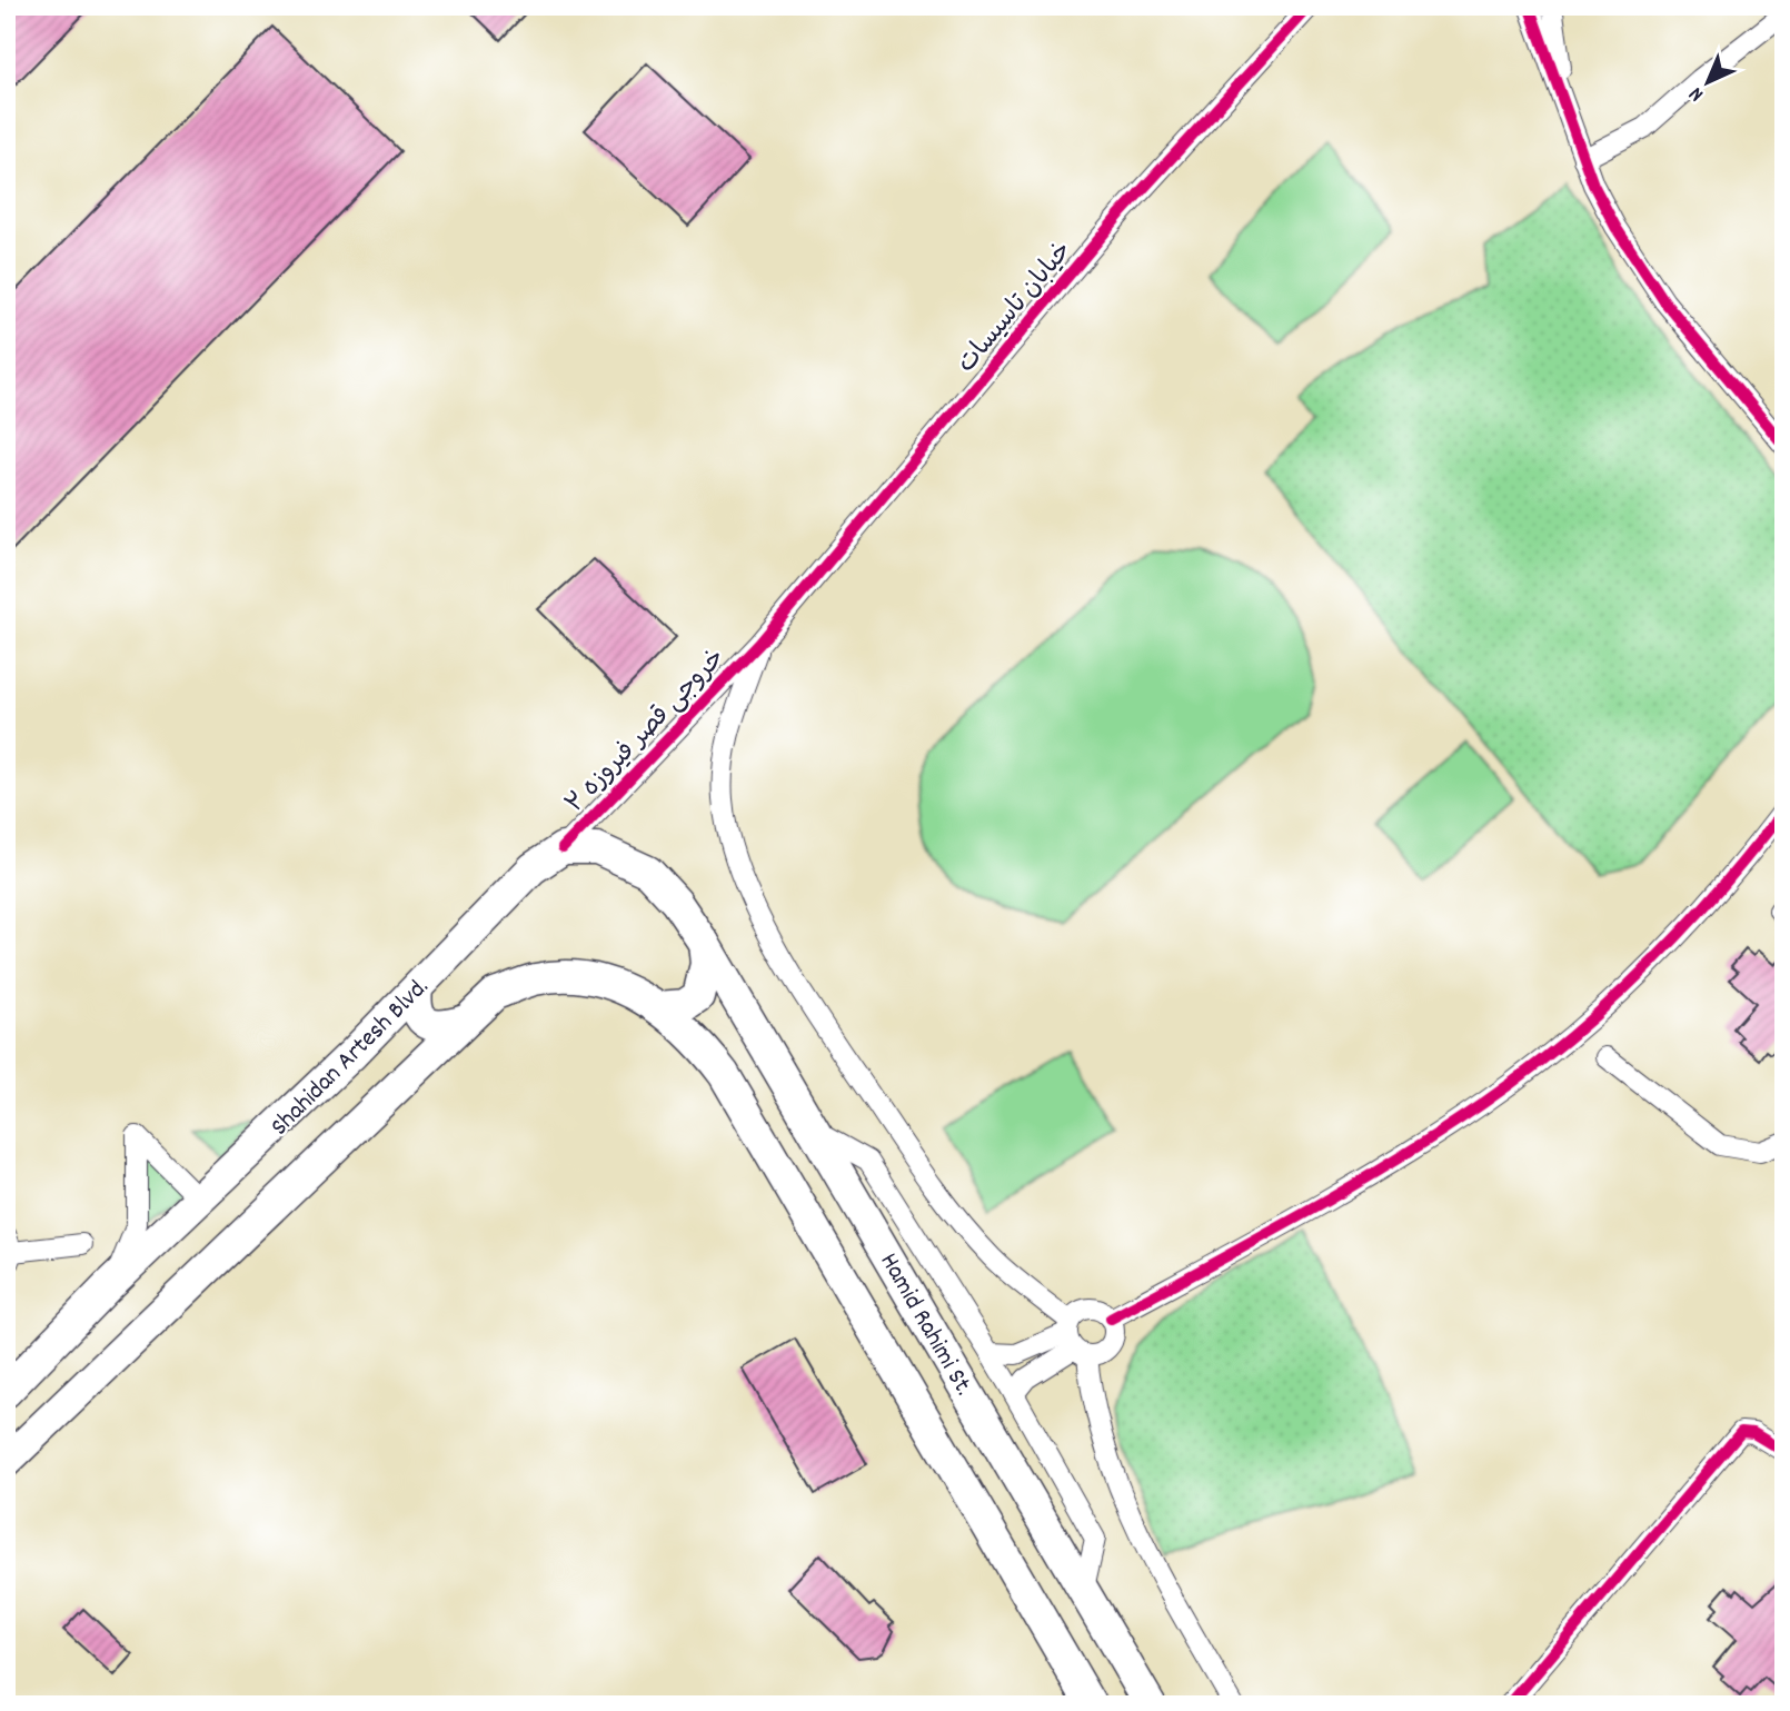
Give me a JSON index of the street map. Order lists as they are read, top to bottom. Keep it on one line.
{"streets":{"main road":["Shahidan Artesh Blvd.","Hamid Rahimi St."],"street":["خیابان تاسیسات","خروجی قصر فیروزه ۲"]},"crossings":[["خیابان تاسیسات","خروجی قصر فیروزه ۲"],["خروجی قصر فیروزه ۲","Shahidan Artesh Blvd."]],"north":"bottom left"}
